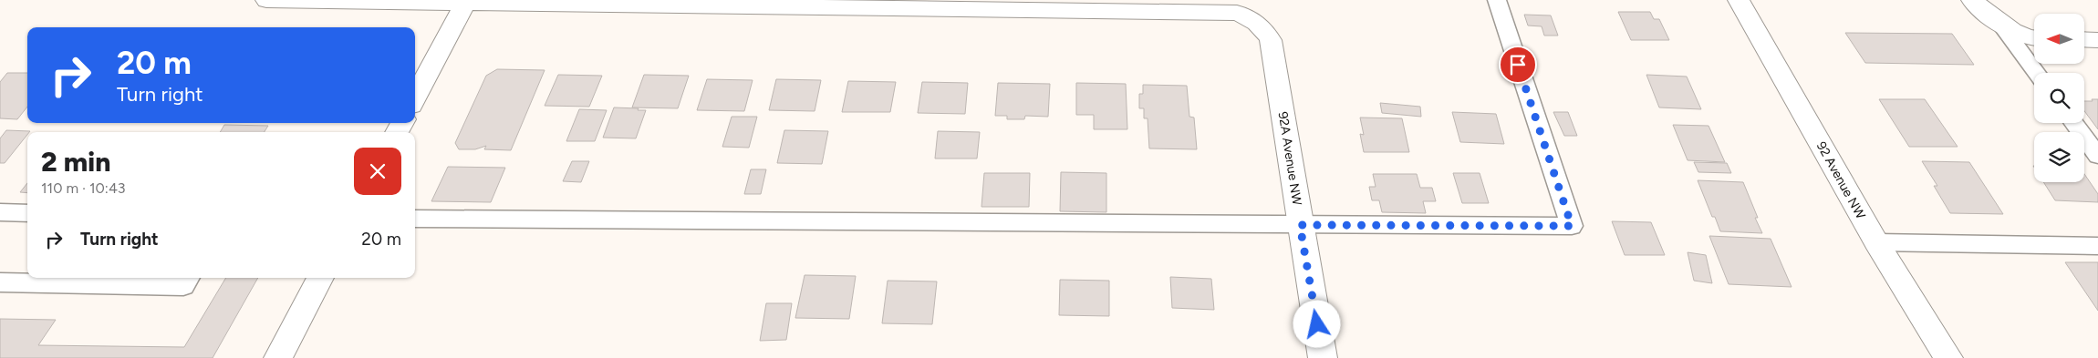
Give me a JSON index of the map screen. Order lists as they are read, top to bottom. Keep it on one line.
{"streets":{"street":["92A Avenue NW","92 Avenue NW"]},"north":"left","page":{"turn":["20 m","Turn right"],"heading":["2 min","110 m · 10:43"],"list":[{"name":"Turn right","value":"20 m"}]}}
